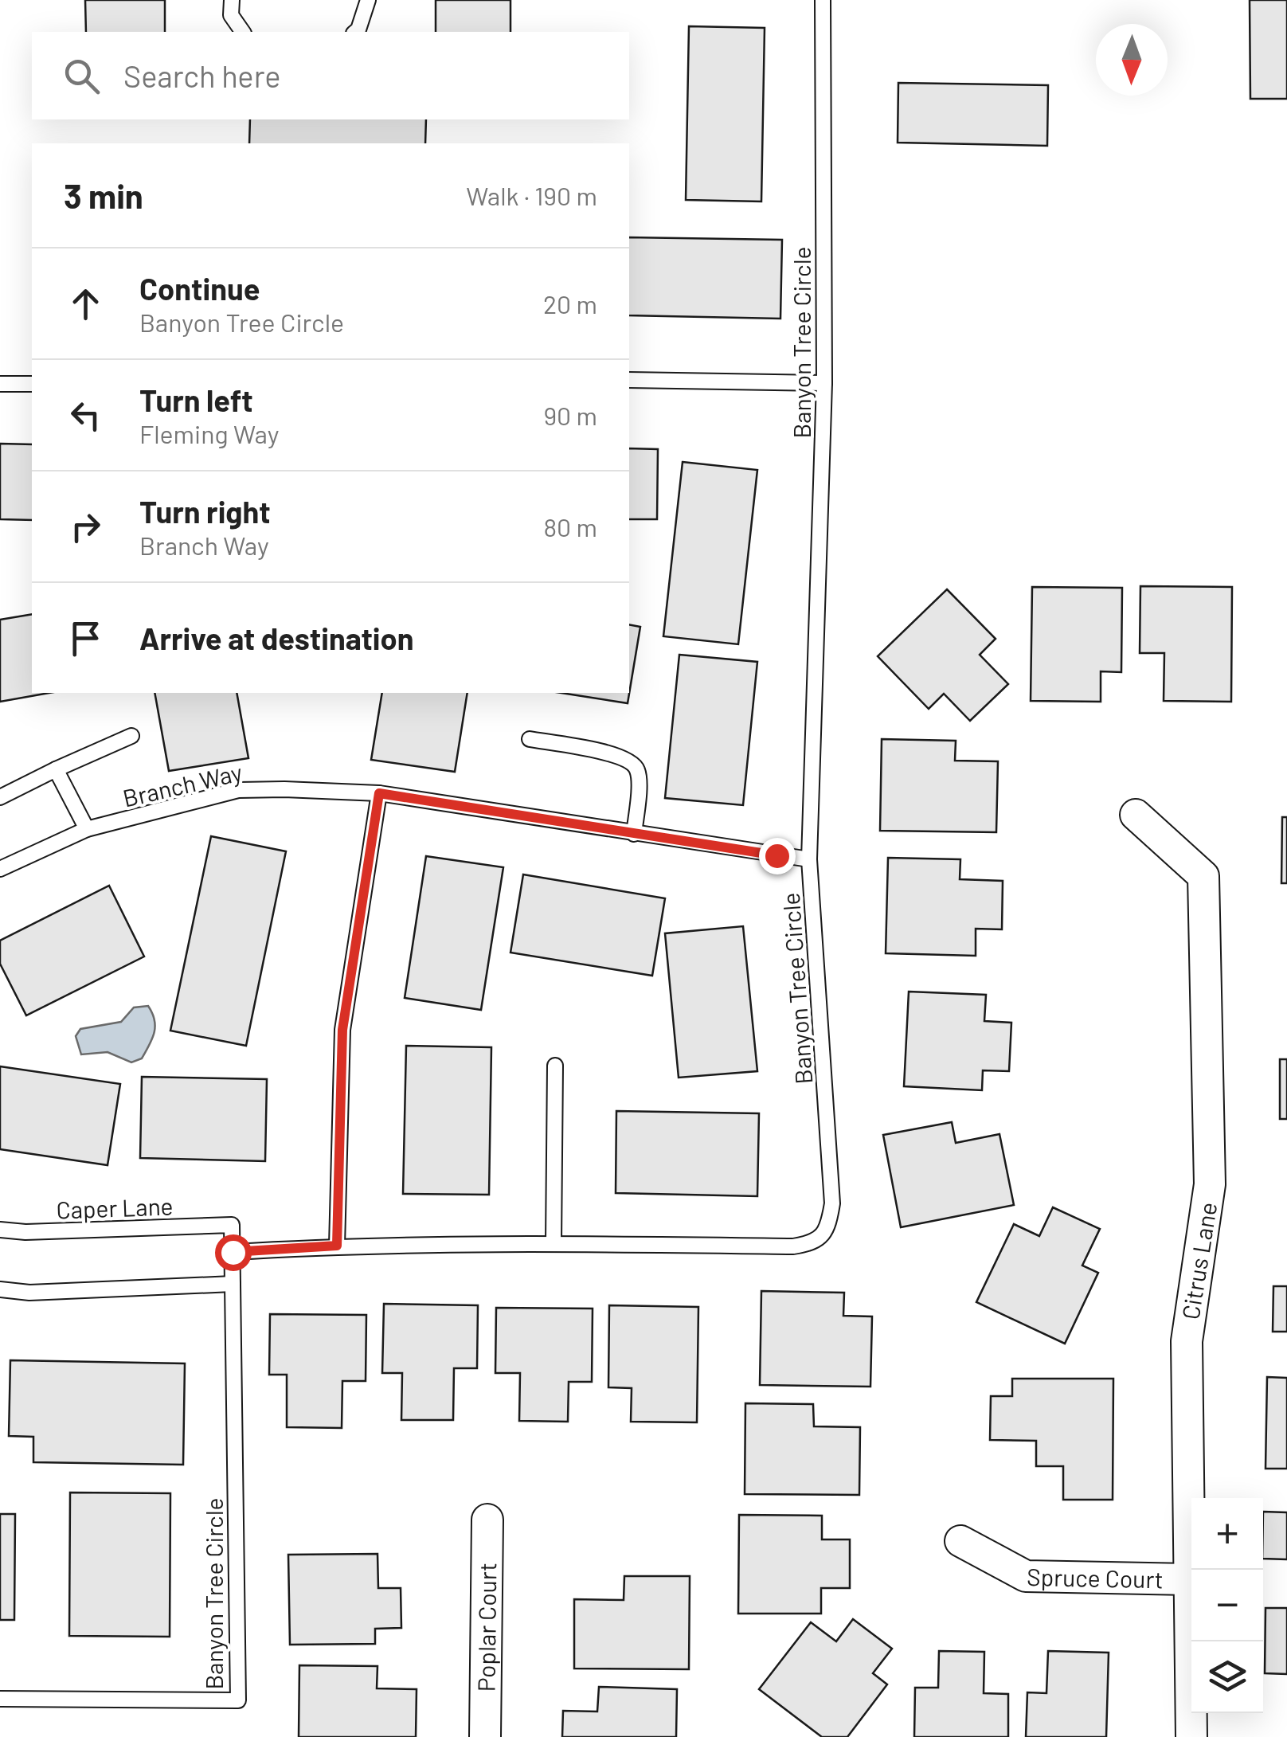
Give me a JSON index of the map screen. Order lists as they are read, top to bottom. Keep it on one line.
{"streets":{"street":["Citrus Lane","Spruce Court","Poplar Court"],"lane":["Banyon Tree Circle","Branch Way","Caper Lane"]},"crossings":[["Banyon Tree Circle","Branch Way"],["Banyon Tree Circle","Caper Lane"],["Citrus Lane","Spruce Court"]],"north":"bottom","page":{"search":"Search here","heading":["3 min","Walk · 190 m"],"list":[["Continue","Banyon Tree Circle","20 m"],["Turn left","Fleming Way","90 m"],["Turn right","Branch Way","80 m"],"Arrive at destination"],"map_buttons":["+","−"]}}
